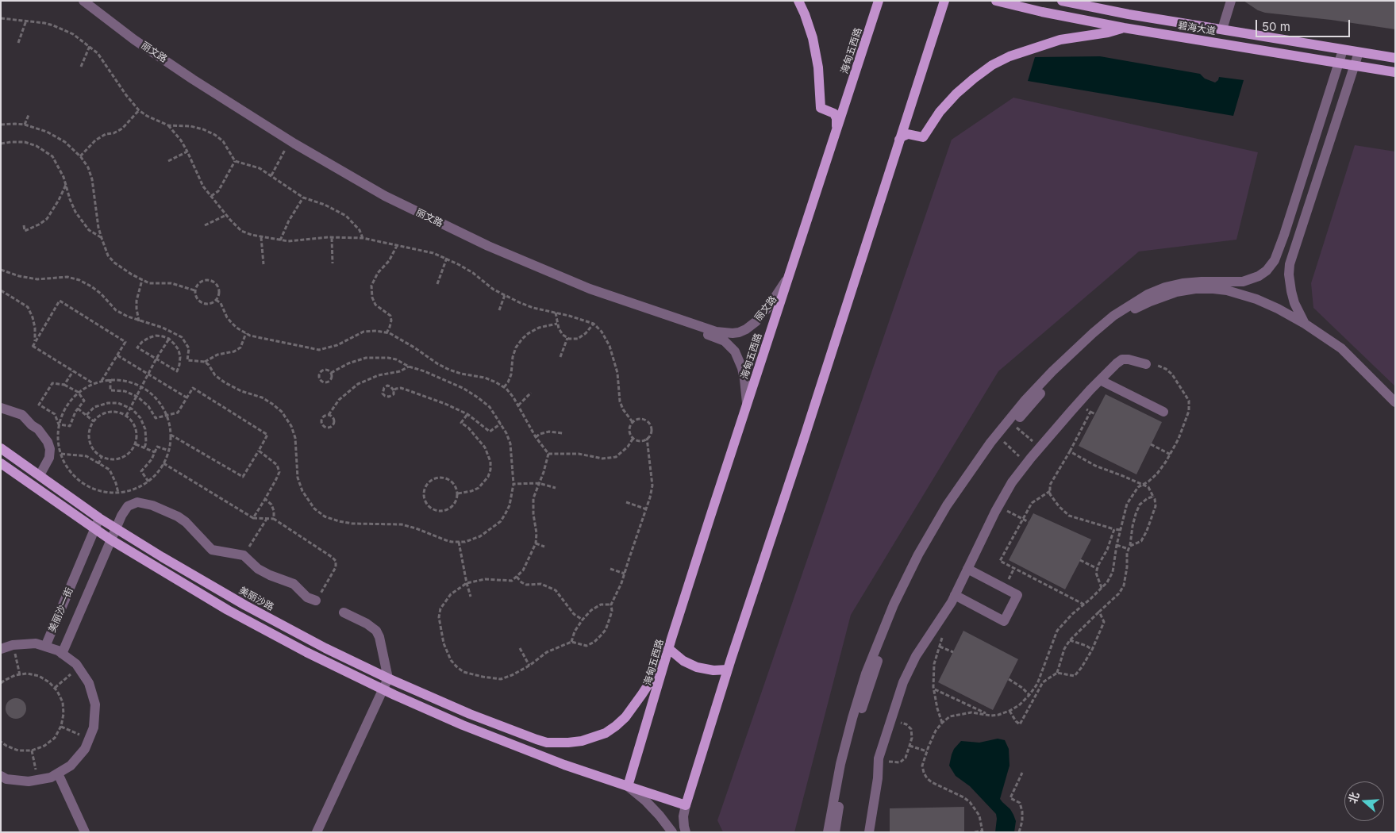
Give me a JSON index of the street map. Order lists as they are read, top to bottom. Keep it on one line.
{"streets":{"main road":["碧海大道","海甸五西路","美丽沙路"],"street":["丽文路","美丽沙一街"]},"crossings":[["海甸五西路","丽文路"],["海甸五西路","美丽沙路"],["美丽沙路","美丽沙一街"]],"scale_bar":"50 m","north":"left"}
